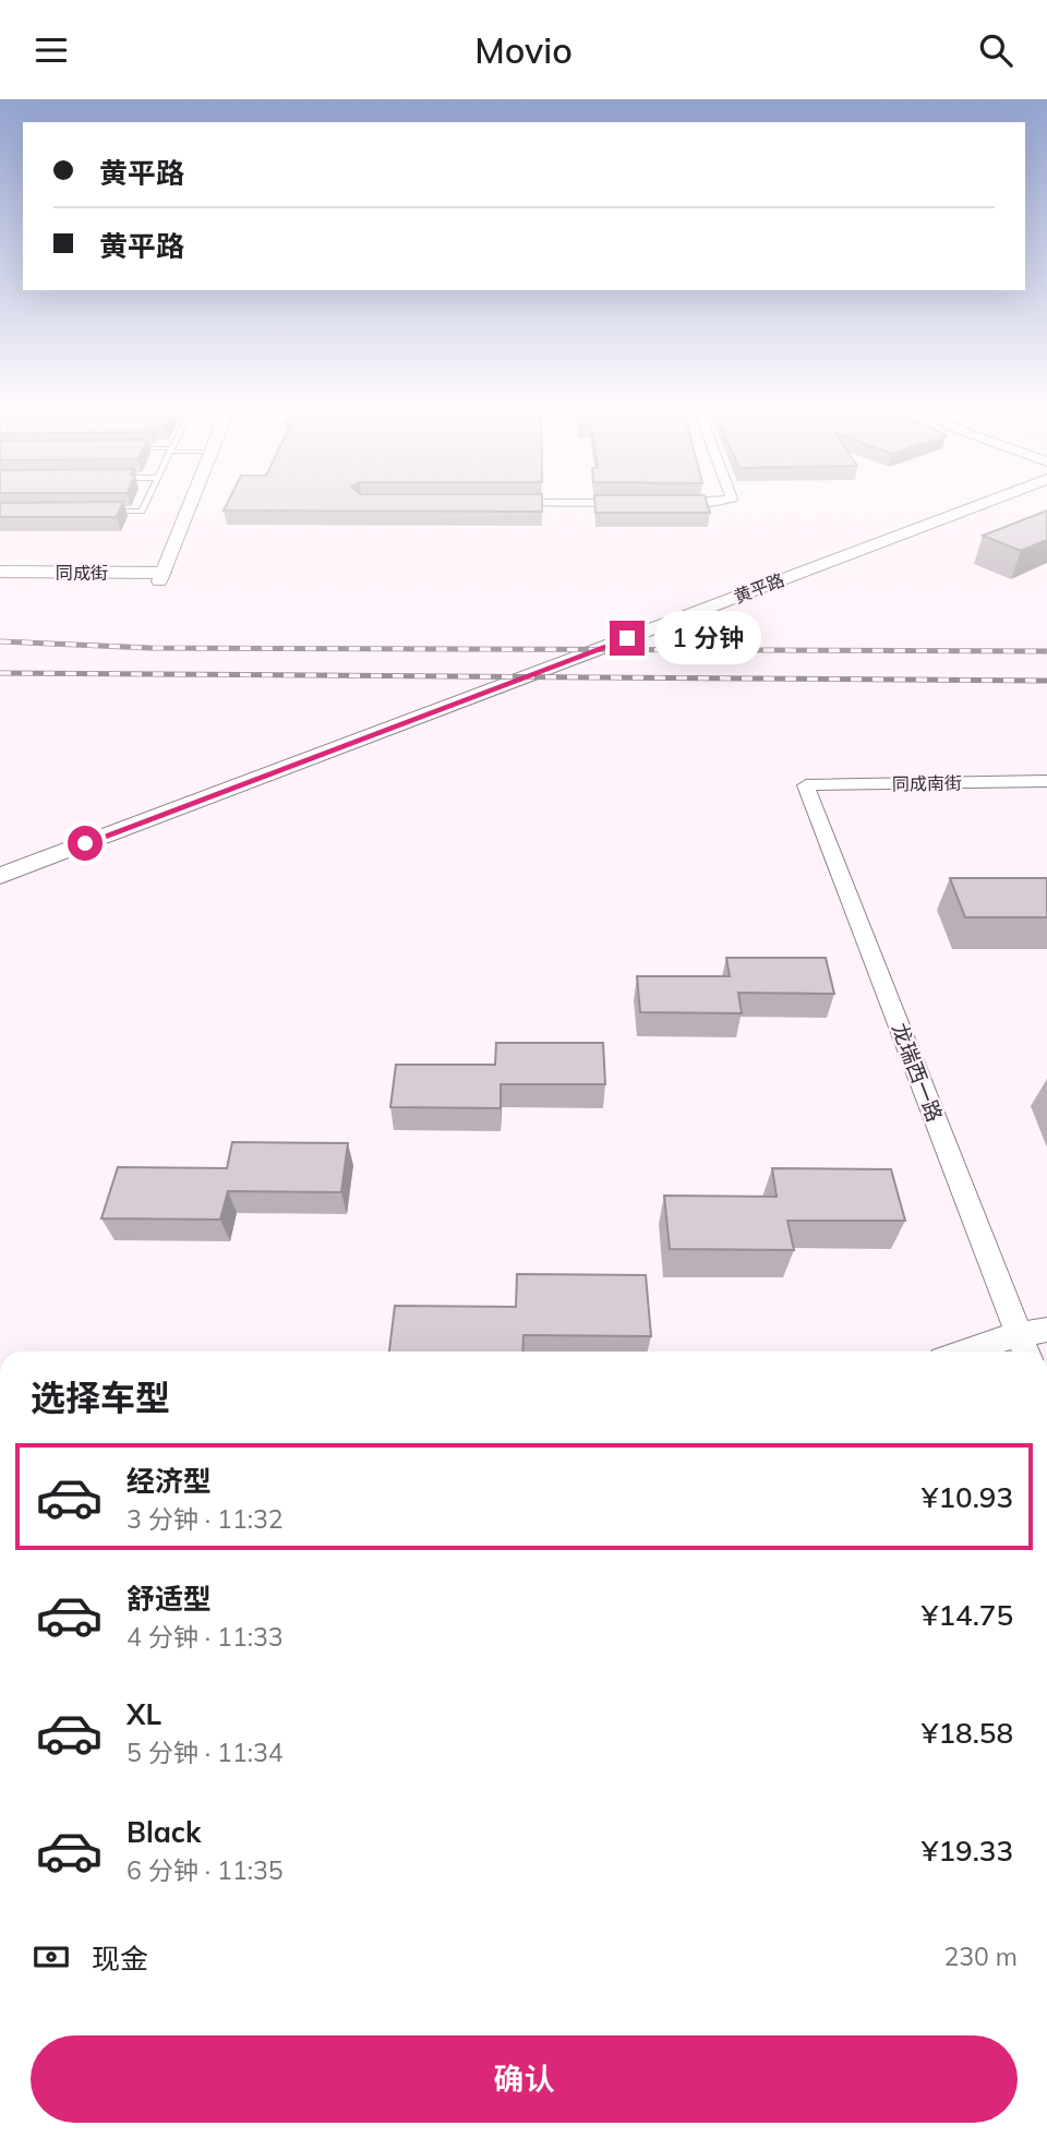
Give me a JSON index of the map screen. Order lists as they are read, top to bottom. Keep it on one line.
{"streets":{"main road":["同成街","黄平路"],"street":["同成南街","龙瑞西一路"]},"crossings":[["同成南街","龙瑞西一路"]],"page":{"header":"Movio","banner":["黄平路","黄平路"],"bubble":"1 分钟","heading":"选择车型","list":[{"name":"经济型","note":"3 分钟 · 11:32","value":"¥10.93"},{"name":"舒适型","note":"4 分钟 · 11:33","value":"¥14.75"},{"name":"XL","note":"5 分钟 · 11:34","value":"¥18.58"},{"name":"Black","note":"6 分钟 · 11:35","value":"¥19.33"}],"pay":["现金","230 m"],"buttons":"确认"}}
